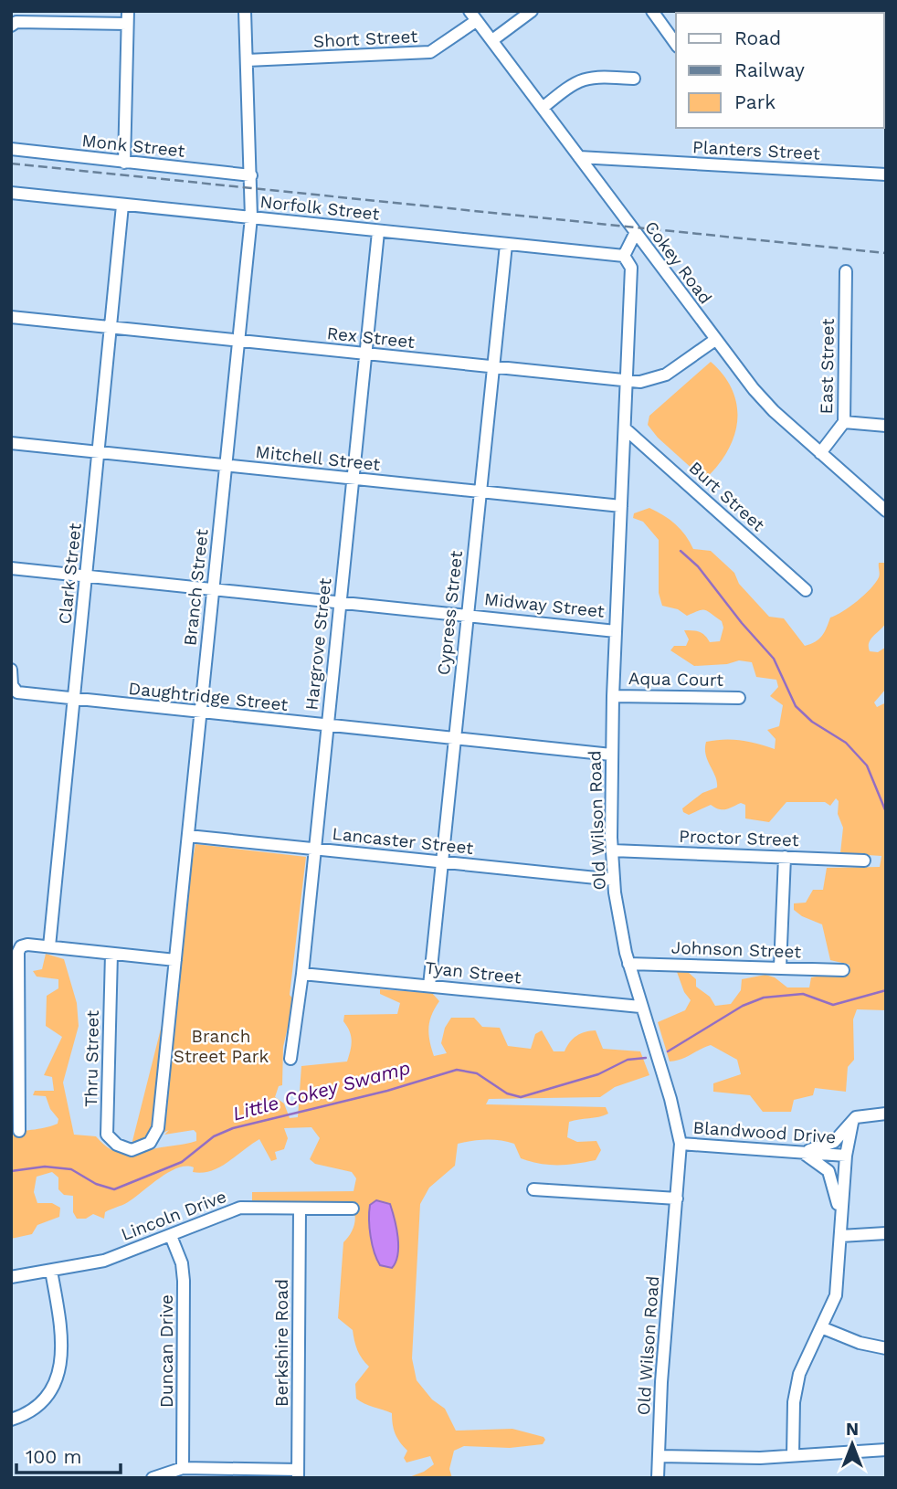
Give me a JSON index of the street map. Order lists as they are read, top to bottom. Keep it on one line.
{"streets":{"street":["Short Street","Monk Street","Planters Street","Norfolk Street","Cokey Road","Rex Street","East Street","Mitchell Street","Burt Street","Clark Street","Branch Street","Midway Street","Cypress Street","Hargrove Street","Aqua Court","Daughtridge Street","Old Wilson Road","Proctor Street","Lancaster Street","Johnson Street","Tyan Street","Thru Street","Blandwood Drive","Lincoln Drive","Berkshire Road","Duncan Drive"]},"crossings":[["Short Street","Cokey Road"],["Short Street","Branch Street"],["Monk Street","Branch Street"],["Planters Street","Cokey Road"],["Norfolk Street","Clark Street"],["Norfolk Street","Branch Street"],["Norfolk Street","Cypress Street"],["Norfolk Street","Hargrove Street"],["Norfolk Street","Old Wilson Road"],["Cokey Road","Rex Street"],["Cokey Road","East Street"],["Rex Street","Clark Street"],["Rex Street","Branch Street"],["Rex Street","Cypress Street"],["Rex Street","Hargrove Street"],["Rex Street","Old Wilson Road"],["Mitchell Street","Clark Street"],["Mitchell Street","Branch Street"],["Mitchell Street","Cypress Street"],["Mitchell Street","Hargrove Street"],["Mitchell Street","Old Wilson Road"],["Burt Street","Old Wilson Road"],["Clark Street","Midway Street"],["Clark Street","Daughtridge Street"],["Branch Street","Midway Street"],["Branch Street","Daughtridge Street"],["Branch Street","Lancaster Street"],["Branch Street","Thru Street"],["Midway Street","Cypress Street"],["Midway Street","Hargrove Street"],["Midway Street","Old Wilson Road"],["Cypress Street","Daughtridge Street"],["Cypress Street","Lancaster Street"],["Cypress Street","Tyan Street"],["Hargrove Street","Daughtridge Street"],["Hargrove Street","Lancaster Street"],["Hargrove Street","Tyan Street"],["Aqua Court","Old Wilson Road"],["Daughtridge Street","Old Wilson Road"],["Old Wilson Road","Proctor Street"],["Old Wilson Road","Lancaster Street"],["Old Wilson Road","Johnson Street"],["Old Wilson Road","Tyan Street"],["Old Wilson Road","Blandwood Drive"],["Lincoln Drive","Berkshire Road"],["Lincoln Drive","Duncan Drive"]],"water":["Little Cokey Swamp"],"parks":["Branch Street Park"],"legend":["Road","Railway","Park"],"scale_bar":"100 m","north":"top"}
